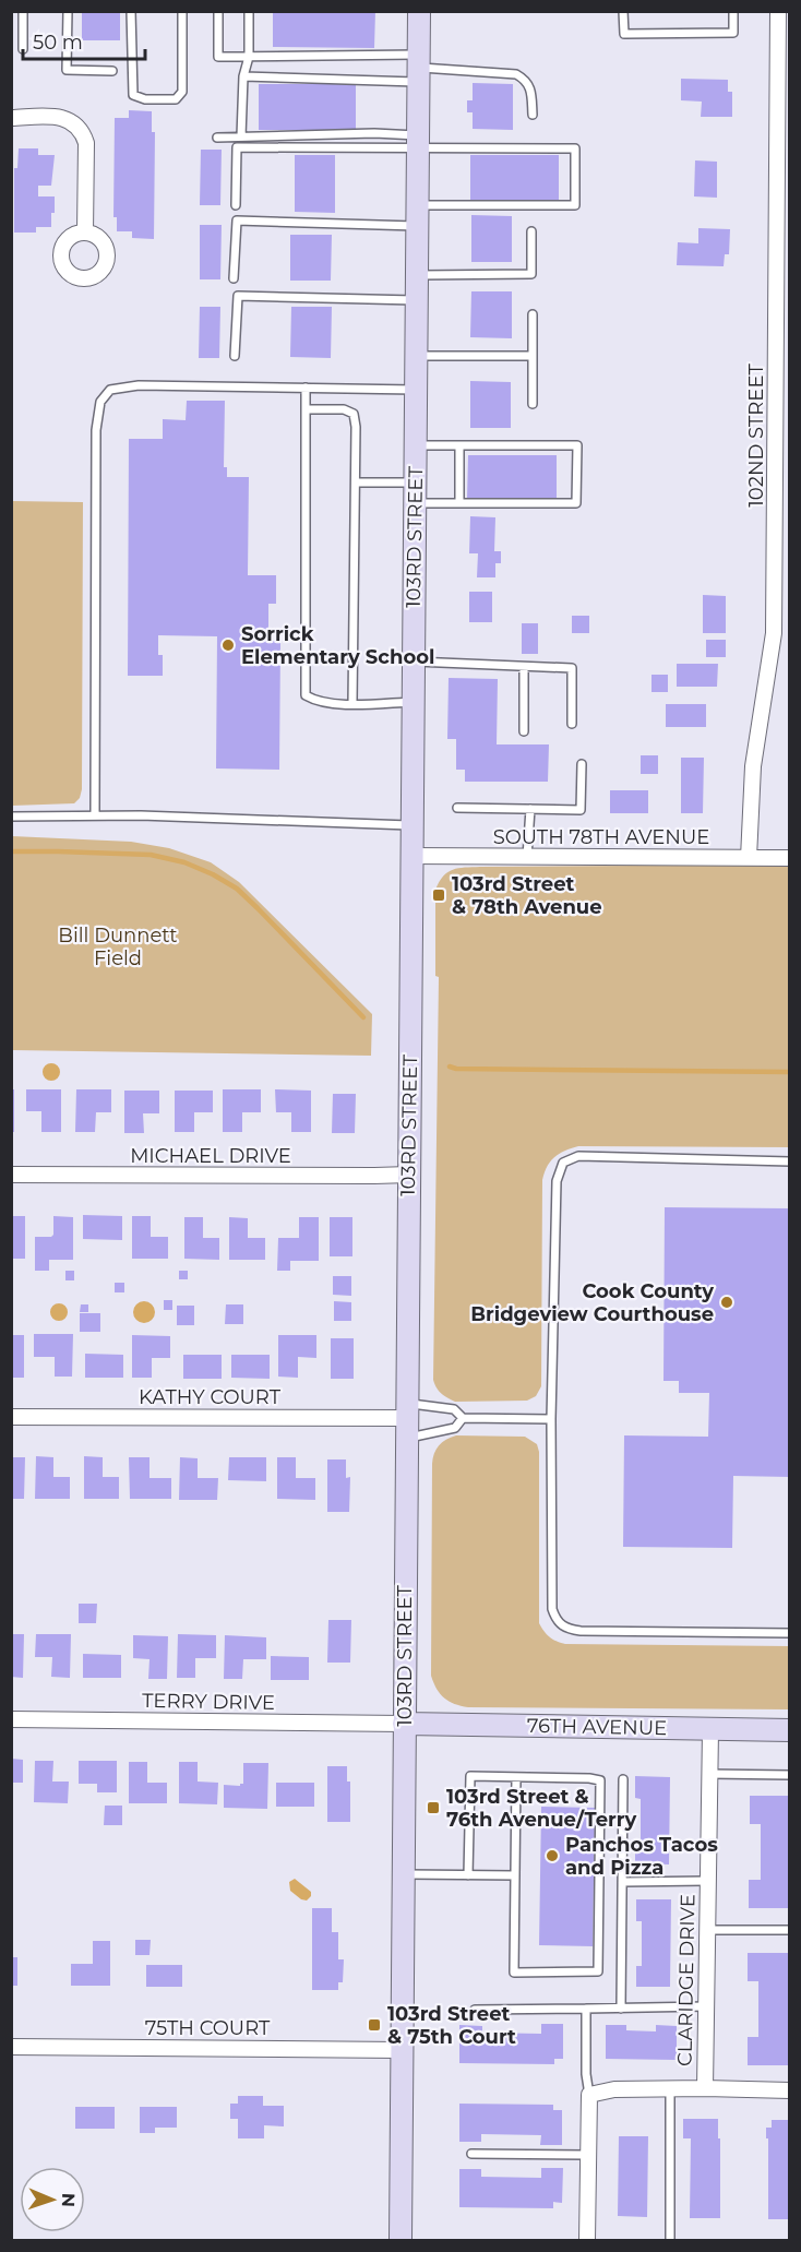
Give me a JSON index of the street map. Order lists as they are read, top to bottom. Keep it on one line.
{"streets":{"street":["102ND STREET","103RD STREET","SOUTH 78TH AVENUE","MICHAEL DRIVE","KATHY COURT","TERRY DRIVE","76TH AVENUE","CLARIDGE DRIVE","75TH COURT"]},"crossings":[["102ND STREET","SOUTH 78TH AVENUE"],["103RD STREET","SOUTH 78TH AVENUE"],["103RD STREET","MICHAEL DRIVE"],["103RD STREET","KATHY COURT"],["103RD STREET","TERRY DRIVE"],["103RD STREET","76TH AVENUE"],["103RD STREET","75TH COURT"],["TERRY DRIVE","76TH AVENUE"],["76TH AVENUE","CLARIDGE DRIVE"]],"parks":["Bill Dunnett Field"],"places":{"other":["Sorrick Elementary School","Cook County Bridgeview Courthouse","Panchos Tacos and Pizza"],"transit":["103rd Street & 78th Avenue","103rd Street & 76th Avenue/Terry","103rd Street & 75th Court"]},"scale_bar":"50 m","north":"right"}
